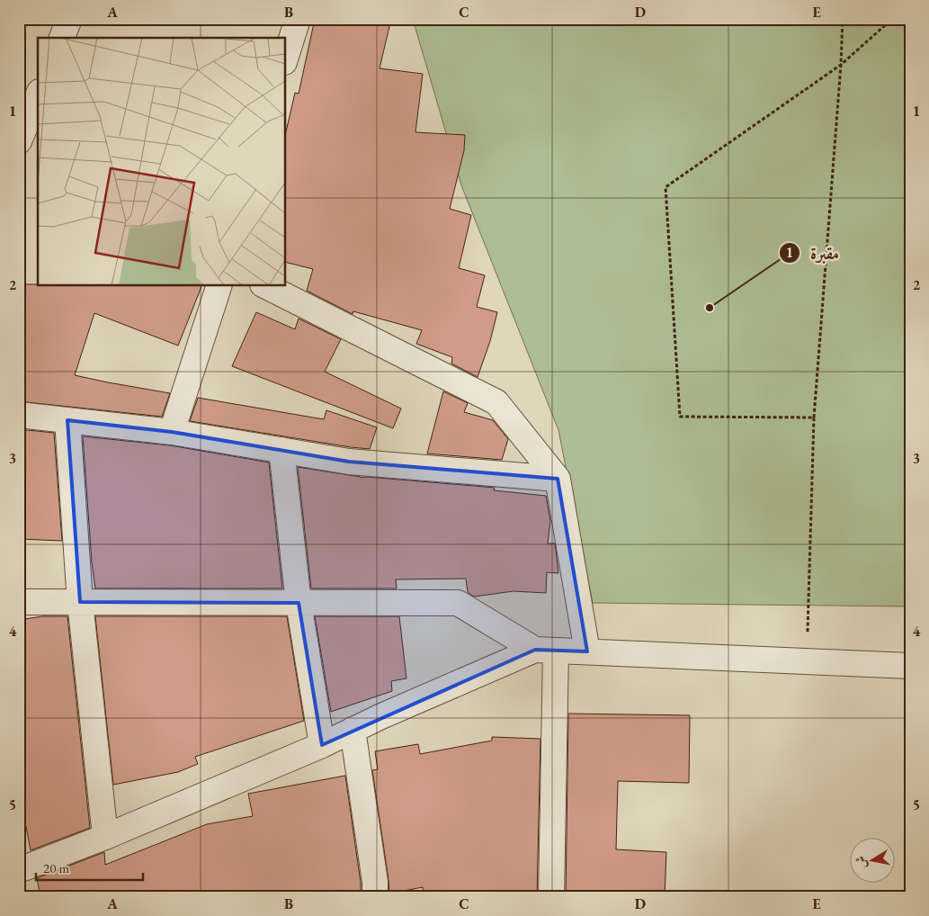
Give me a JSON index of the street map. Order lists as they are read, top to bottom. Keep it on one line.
{"places":["مقبرة"],"scale_bar":"20 m","north":"left","grid":{"columns":["A","B","C","D","E"],"rows":["1","2","3","4","5"]}}
